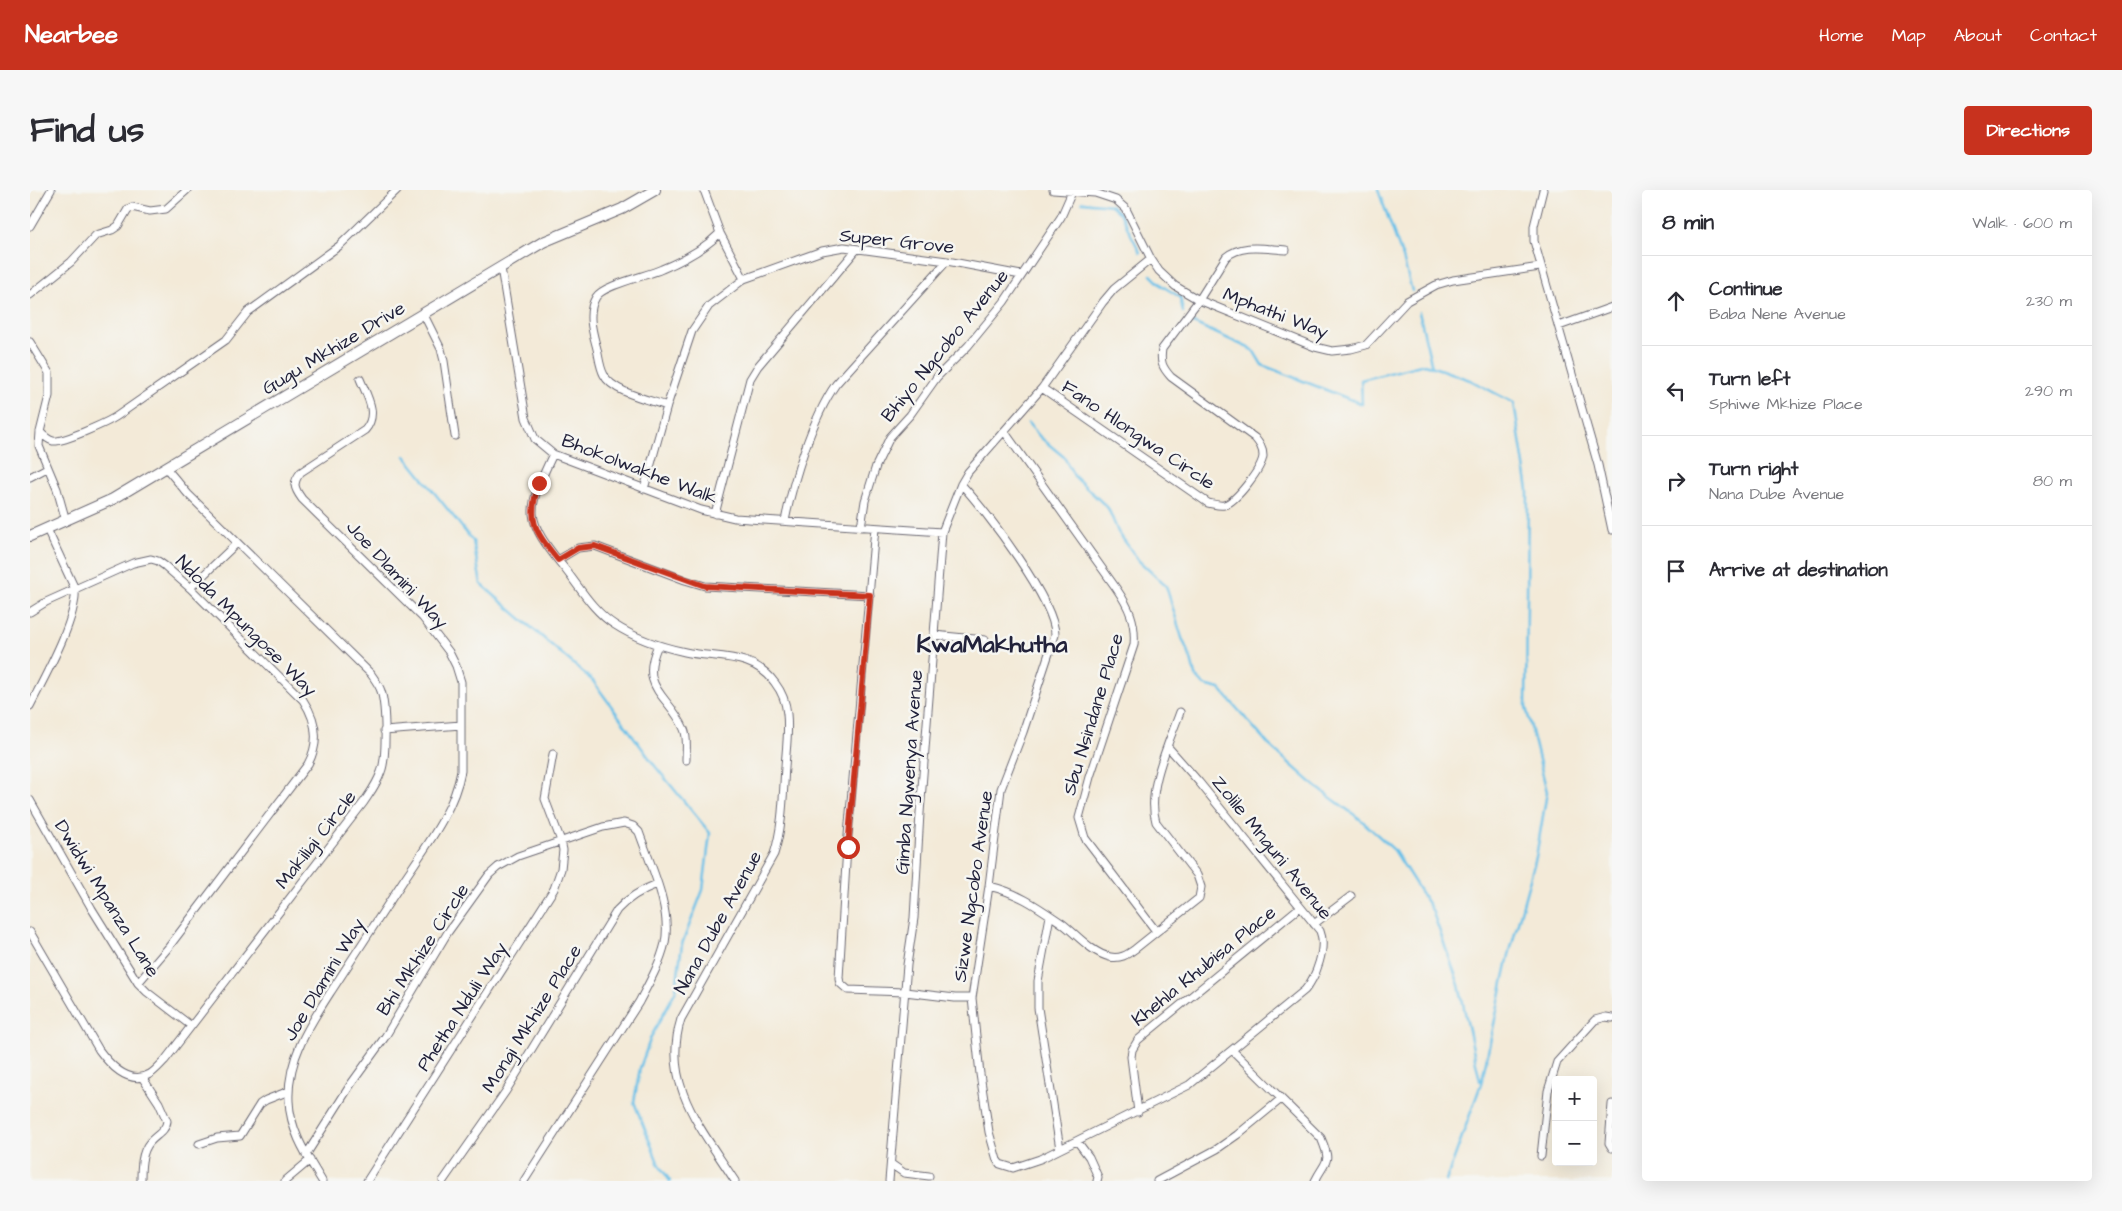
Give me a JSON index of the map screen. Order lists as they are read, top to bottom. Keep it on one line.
{"streets":{"street":["Super Grove","Mphathi Way","Bhiyo Ngcobo Avenue","Gugu Mkhize Drive","Fano Hlongwa Circle","Bhokolwakhe Walk","Joe Dlamini Way","Ndoda Mpungose Way","Sbu Nsindane Place","Gimba Ngwenya Avenue","Makiligi Circle","Zolile Mnguni Avenue","Sizwe Ngcobo Avenue","Dwidwi Mpanza Lane","Nana Dube Avenue","Bhi Mkhize Circle","Khehla Khubisa Place","Phetha Nduli Way","Mongi Mkhize Place"]},"crossings":[["Super Grove","Bhiyo Ngcobo Avenue"],["Super Grove","Bhokolwakhe Walk"],["Mphathi Way","Bhiyo Ngcobo Avenue"],["Mphathi Way","Fano Hlongwa Circle"],["Mphathi Way","Gimba Ngwenya Avenue"],["Bhiyo Ngcobo Avenue","Bhokolwakhe Walk"],["Gugu Mkhize Drive","Bhokolwakhe Walk"],["Gugu Mkhize Drive","Makiligi Circle"],["Fano Hlongwa Circle","Gimba Ngwenya Avenue"],["Bhokolwakhe Walk","Gimba Ngwenya Avenue"],["Bhokolwakhe Walk","Nana Dube Avenue"],["Ndoda Mpungose Way","Dwidwi Mpanza Lane"],["Sbu Nsindane Place","Gimba Ngwenya Avenue"],["Gimba Ngwenya Avenue","Sizwe Ngcobo Avenue"],["Makiligi Circle","Dwidwi Mpanza Lane"],["Zolile Mnguni Avenue","Sizwe Ngcobo Avenue"],["Zolile Mnguni Avenue","Khehla Khubisa Place"],["Bhi Mkhize Circle","Phetha Nduli Way"],["Bhi Mkhize Circle","Mongi Mkhize Place"]],"districts":["KwaMakhutha"],"page":{"header":"Nearbee","nav":["Home","Map","About","Contact"],"title":"Find us","buttons":"Directions","heading":["8 min","Walk · 600 m"],"list":[["Continue","Baba Nene Avenue","230 m"],["Turn left","Sphiwe Mkhize Place","290 m"],["Turn right","Nana Dube Avenue","80 m"],"Arrive at destination"],"map_buttons":["+","−"]}}
